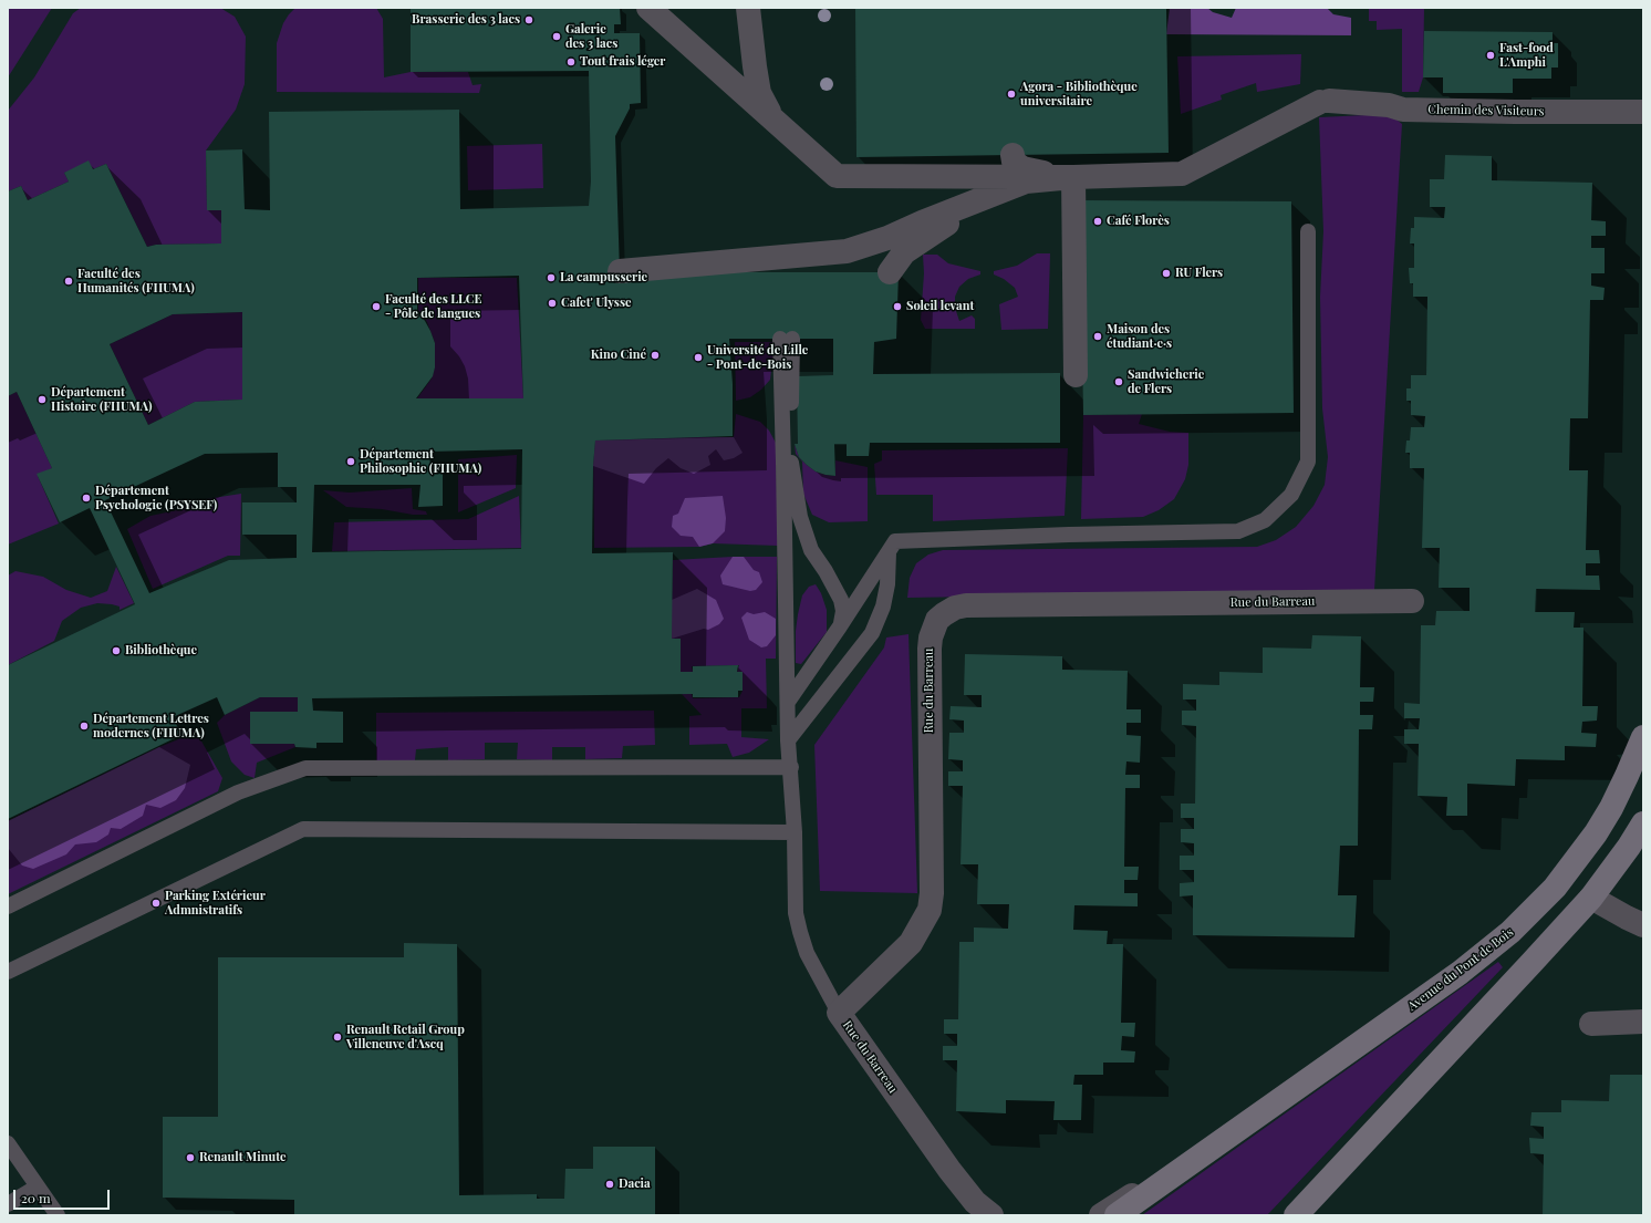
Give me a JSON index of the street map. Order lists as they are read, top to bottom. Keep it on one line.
{"streets":{"main road":["Avenue du Pont de Bois"],"street":["Chemin des Visiteurs","Rue du Barreau"]},"places":["Brasserie des 3 lacs","Galerie des 3 lacs","Fast-food L'Amphi","Tout frais léger","Agora - Bibliothèque universitaire","Café Florès","RU Flers","La campusserie","Faculté des Humanités (FHUMA)","Cafet' Ulysse","Faculté des LLCE - Pôle de langues","Soleil levant","Maison des étudiant·e·s","Kino Ciné","Université de Lille - Pont-de-Bois","Sandwicherie de Flers","Département Histoire (FHUMA)","Département Philosophie (FHUMA)","Département Psychologie (PSYSEF)","Bibliothèque","Département Lettres modernes (FHUMA)","Parking Extérieur Admnistratifs","Renault Retail Group Villeneuve d'Ascq","Renault Minute","Dacia"],"scale_bar":"20 m"}
